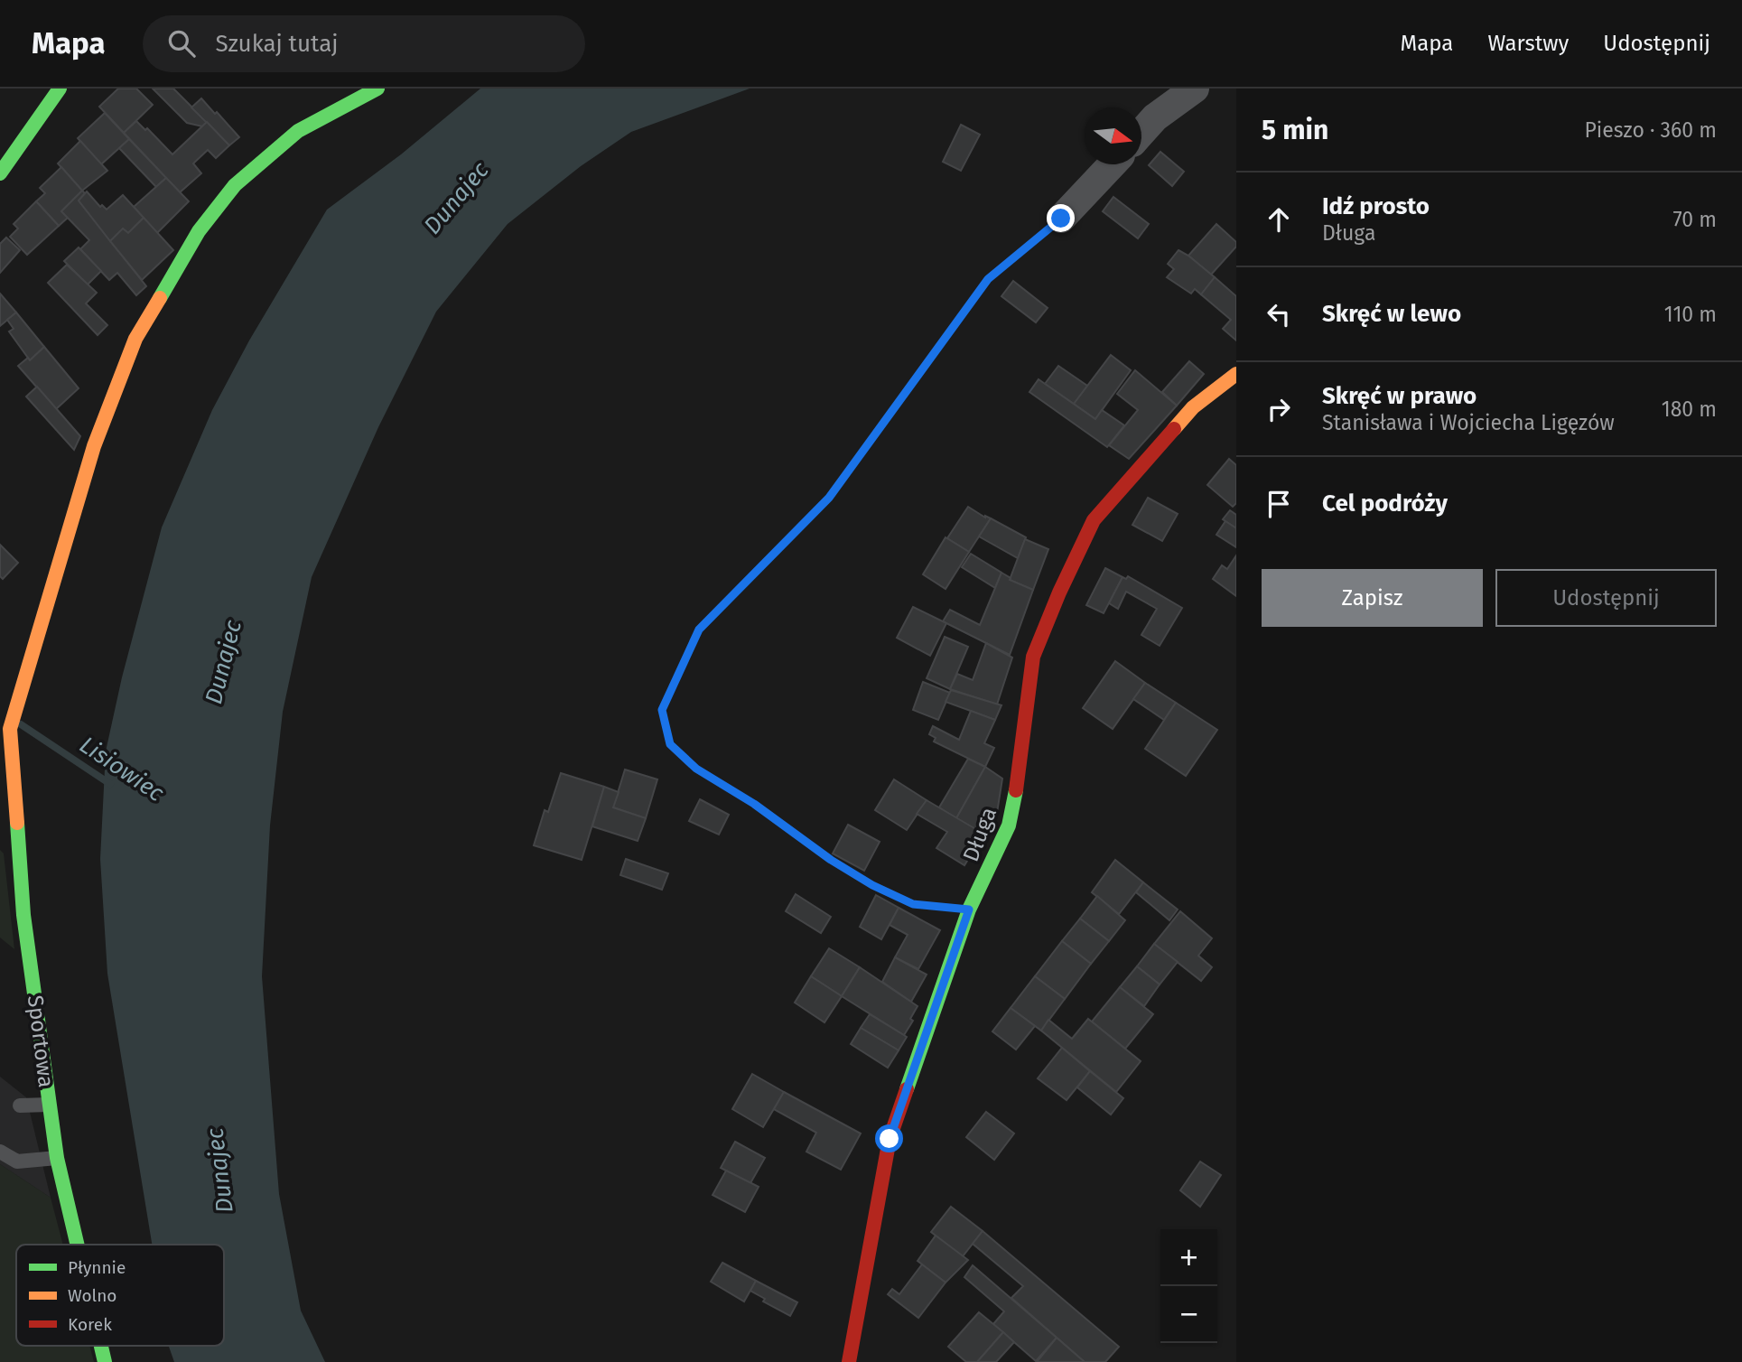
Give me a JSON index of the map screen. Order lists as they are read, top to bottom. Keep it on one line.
{"streets":{"street":["Długa","Sportowa"]},"water":["Dunajec","Lisiowiec"],"legend":["Płynnie","Wolno","Korek"],"north":"right","page":{"header":"Mapa","search":"Szukaj tutaj","nav":["Mapa","Warstwy","Udostępnij"],"heading":["5 min","Pieszo · 360 m"],"list":[["Idź prosto","Długa","70 m"],["Skręć w lewo","110 m"],["Skręć w prawo","Stanisława i Wojciecha Ligęzów","180 m"],"Cel podróży"],"buttons":["Zapisz","Udostępnij"],"map_buttons":["+","−"]}}
